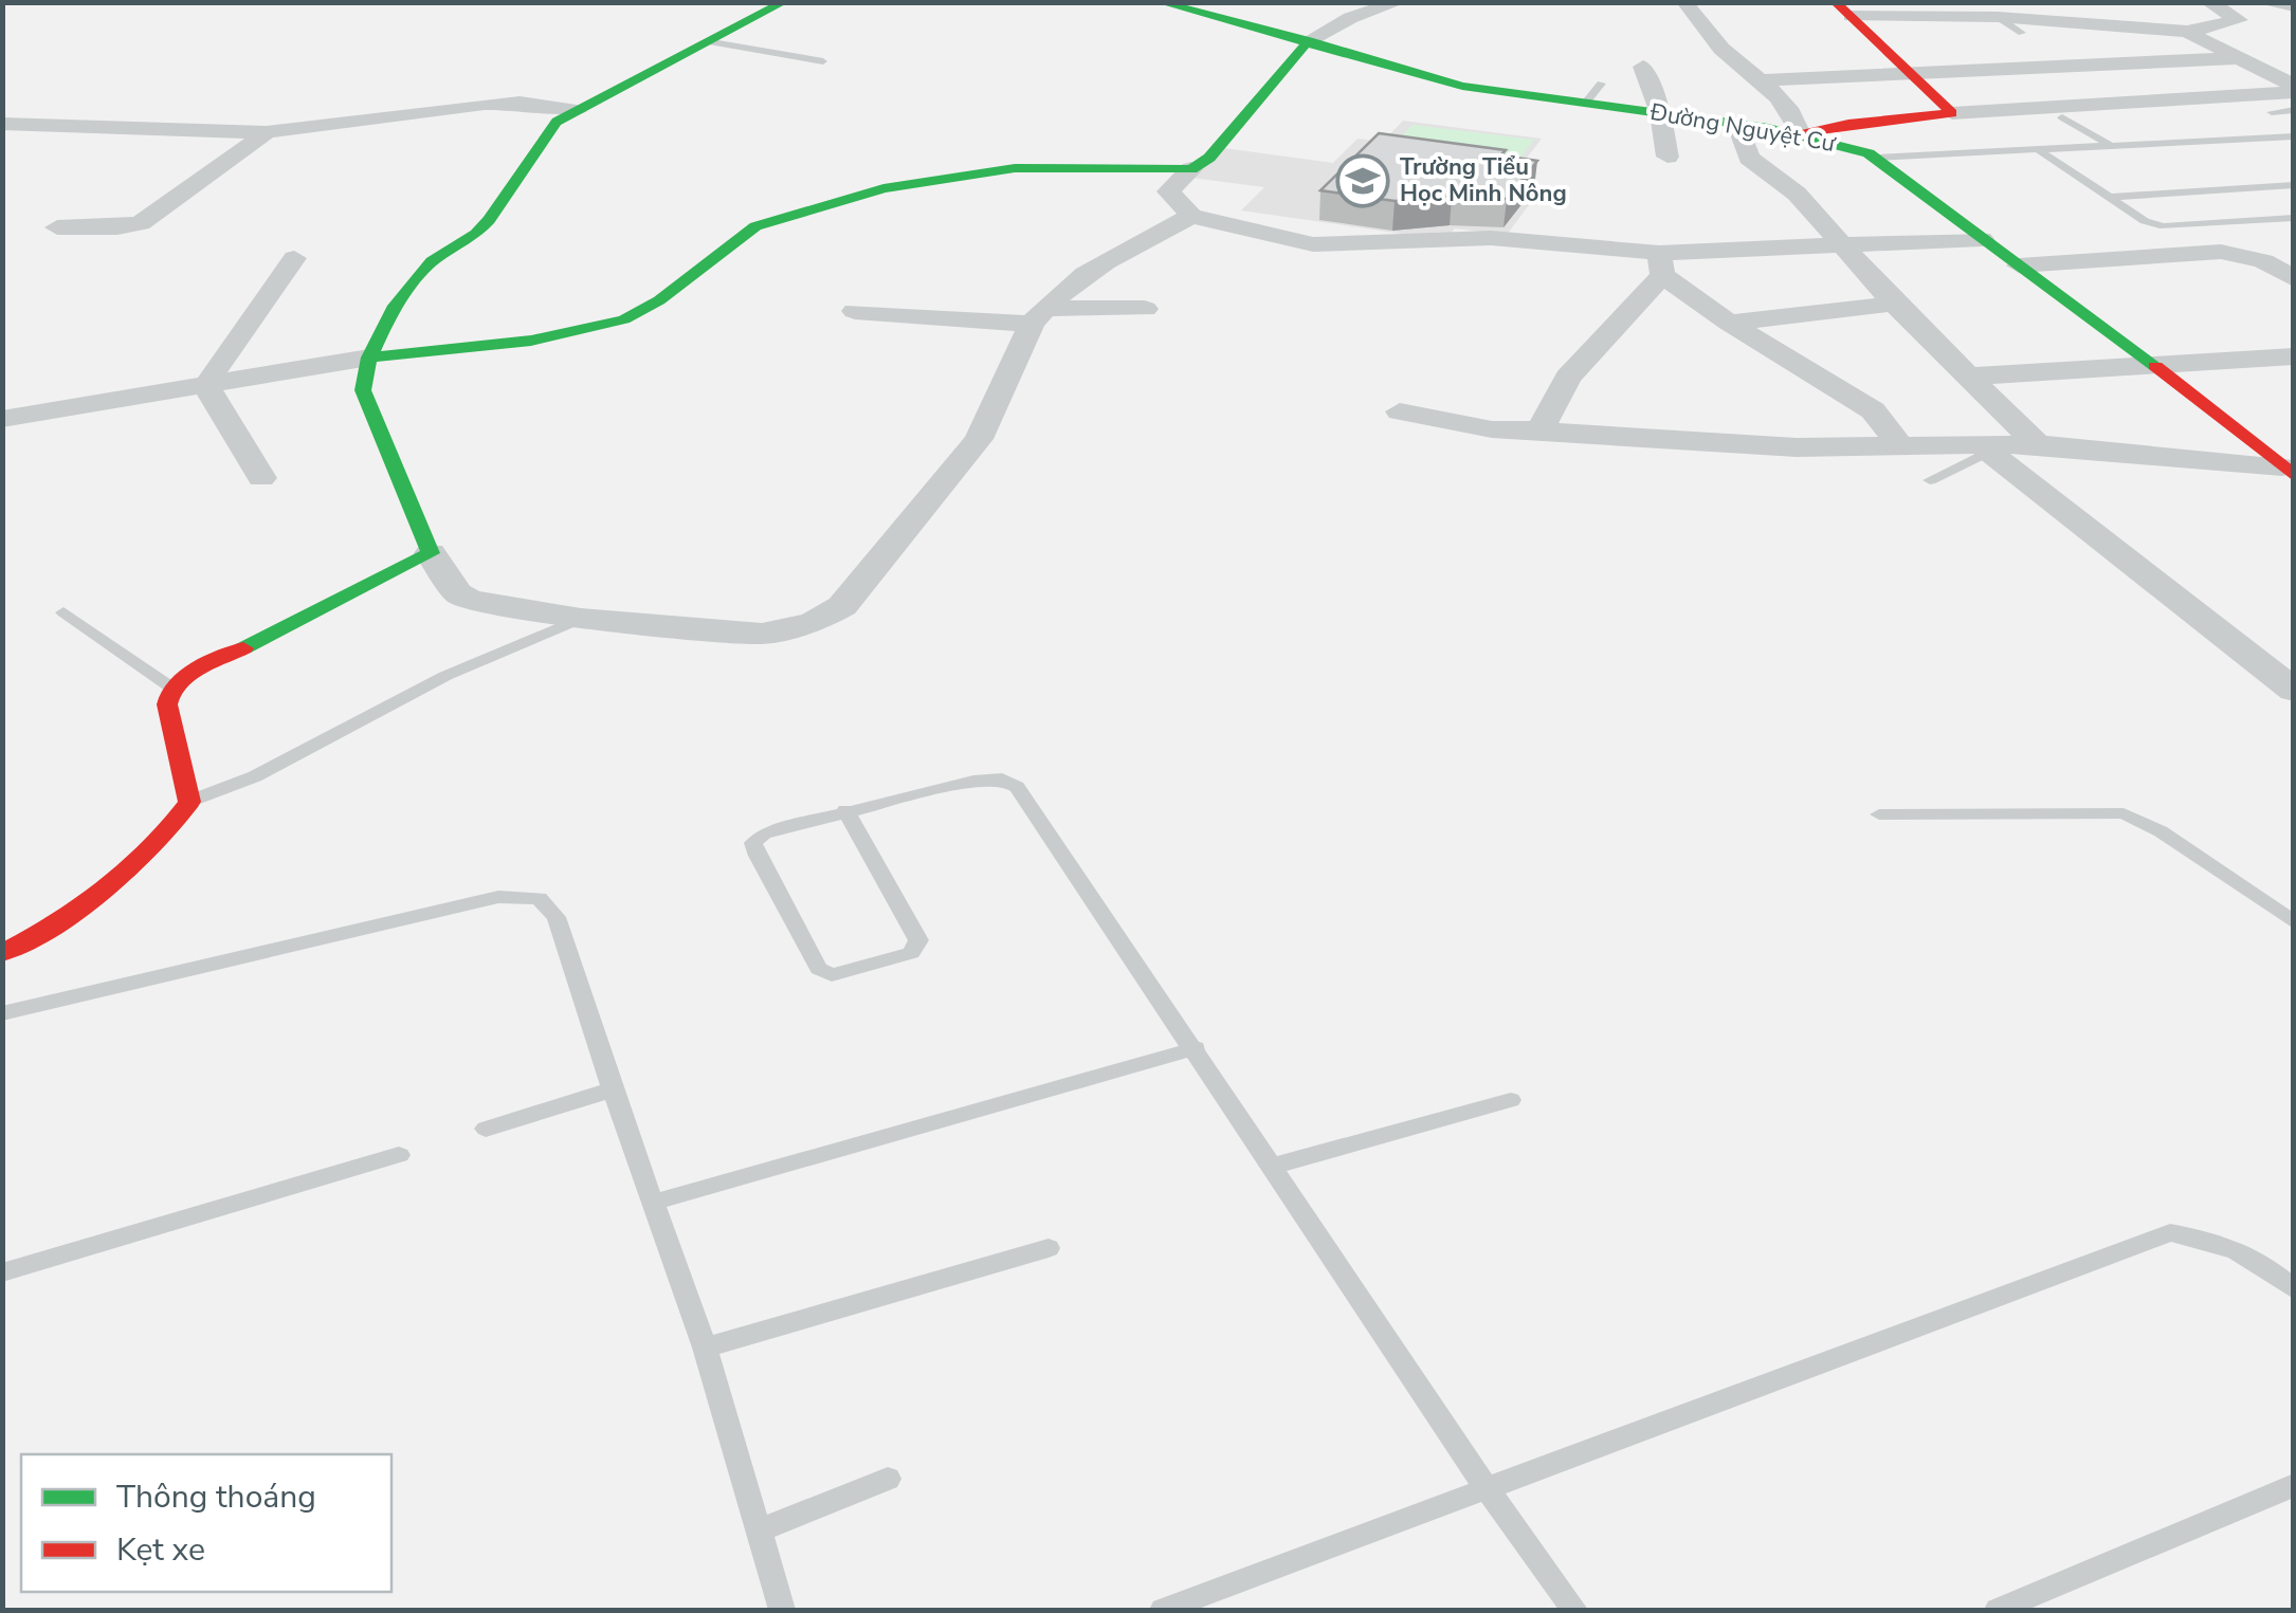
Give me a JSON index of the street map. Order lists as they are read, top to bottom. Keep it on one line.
{"streets":{"main road":["Đường Nguyệt Cư"]},"places":{"school or university":["Trường Tiểu Học Minh Nông"]},"legend":["Thông thoáng","Kẹt xe"]}
